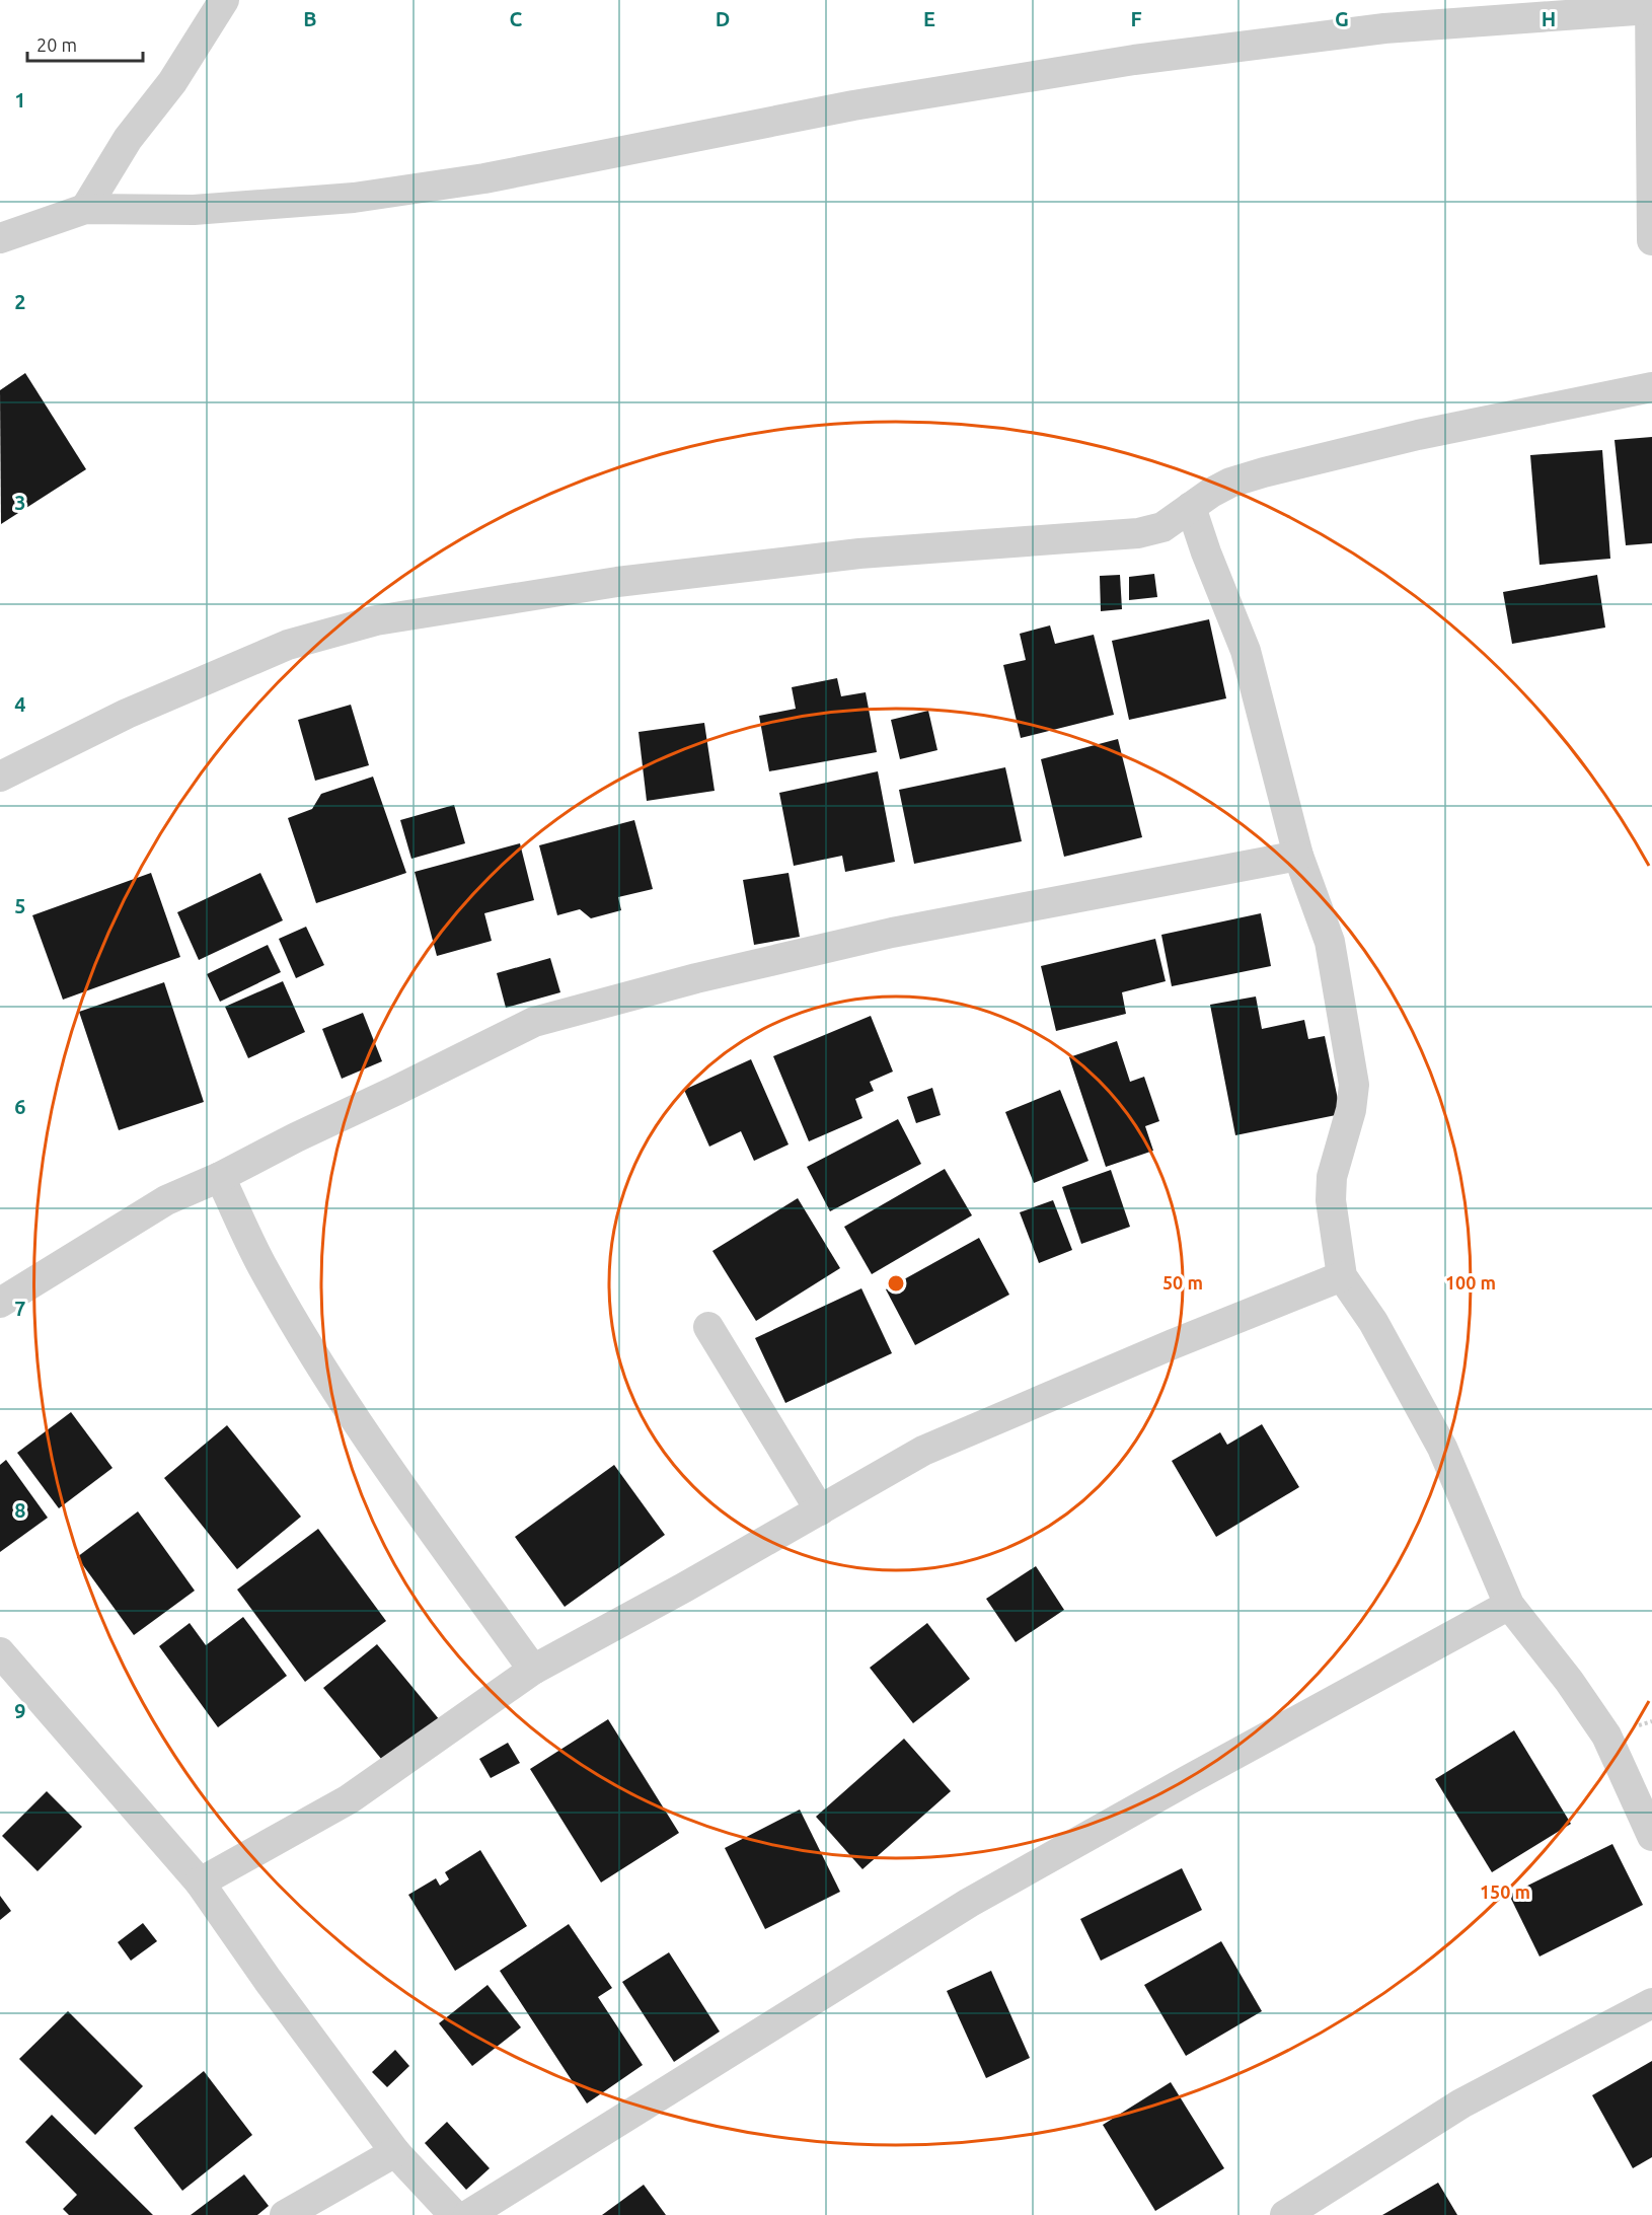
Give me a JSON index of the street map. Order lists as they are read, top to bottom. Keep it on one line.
{"scale_bar":"20 m","grid":{"columns":["B","C","D","E","F","G","H"],"rows":["1","2","3","4","5","6","7","8","9"]},"rings":["50 m","100 m","150 m"]}
